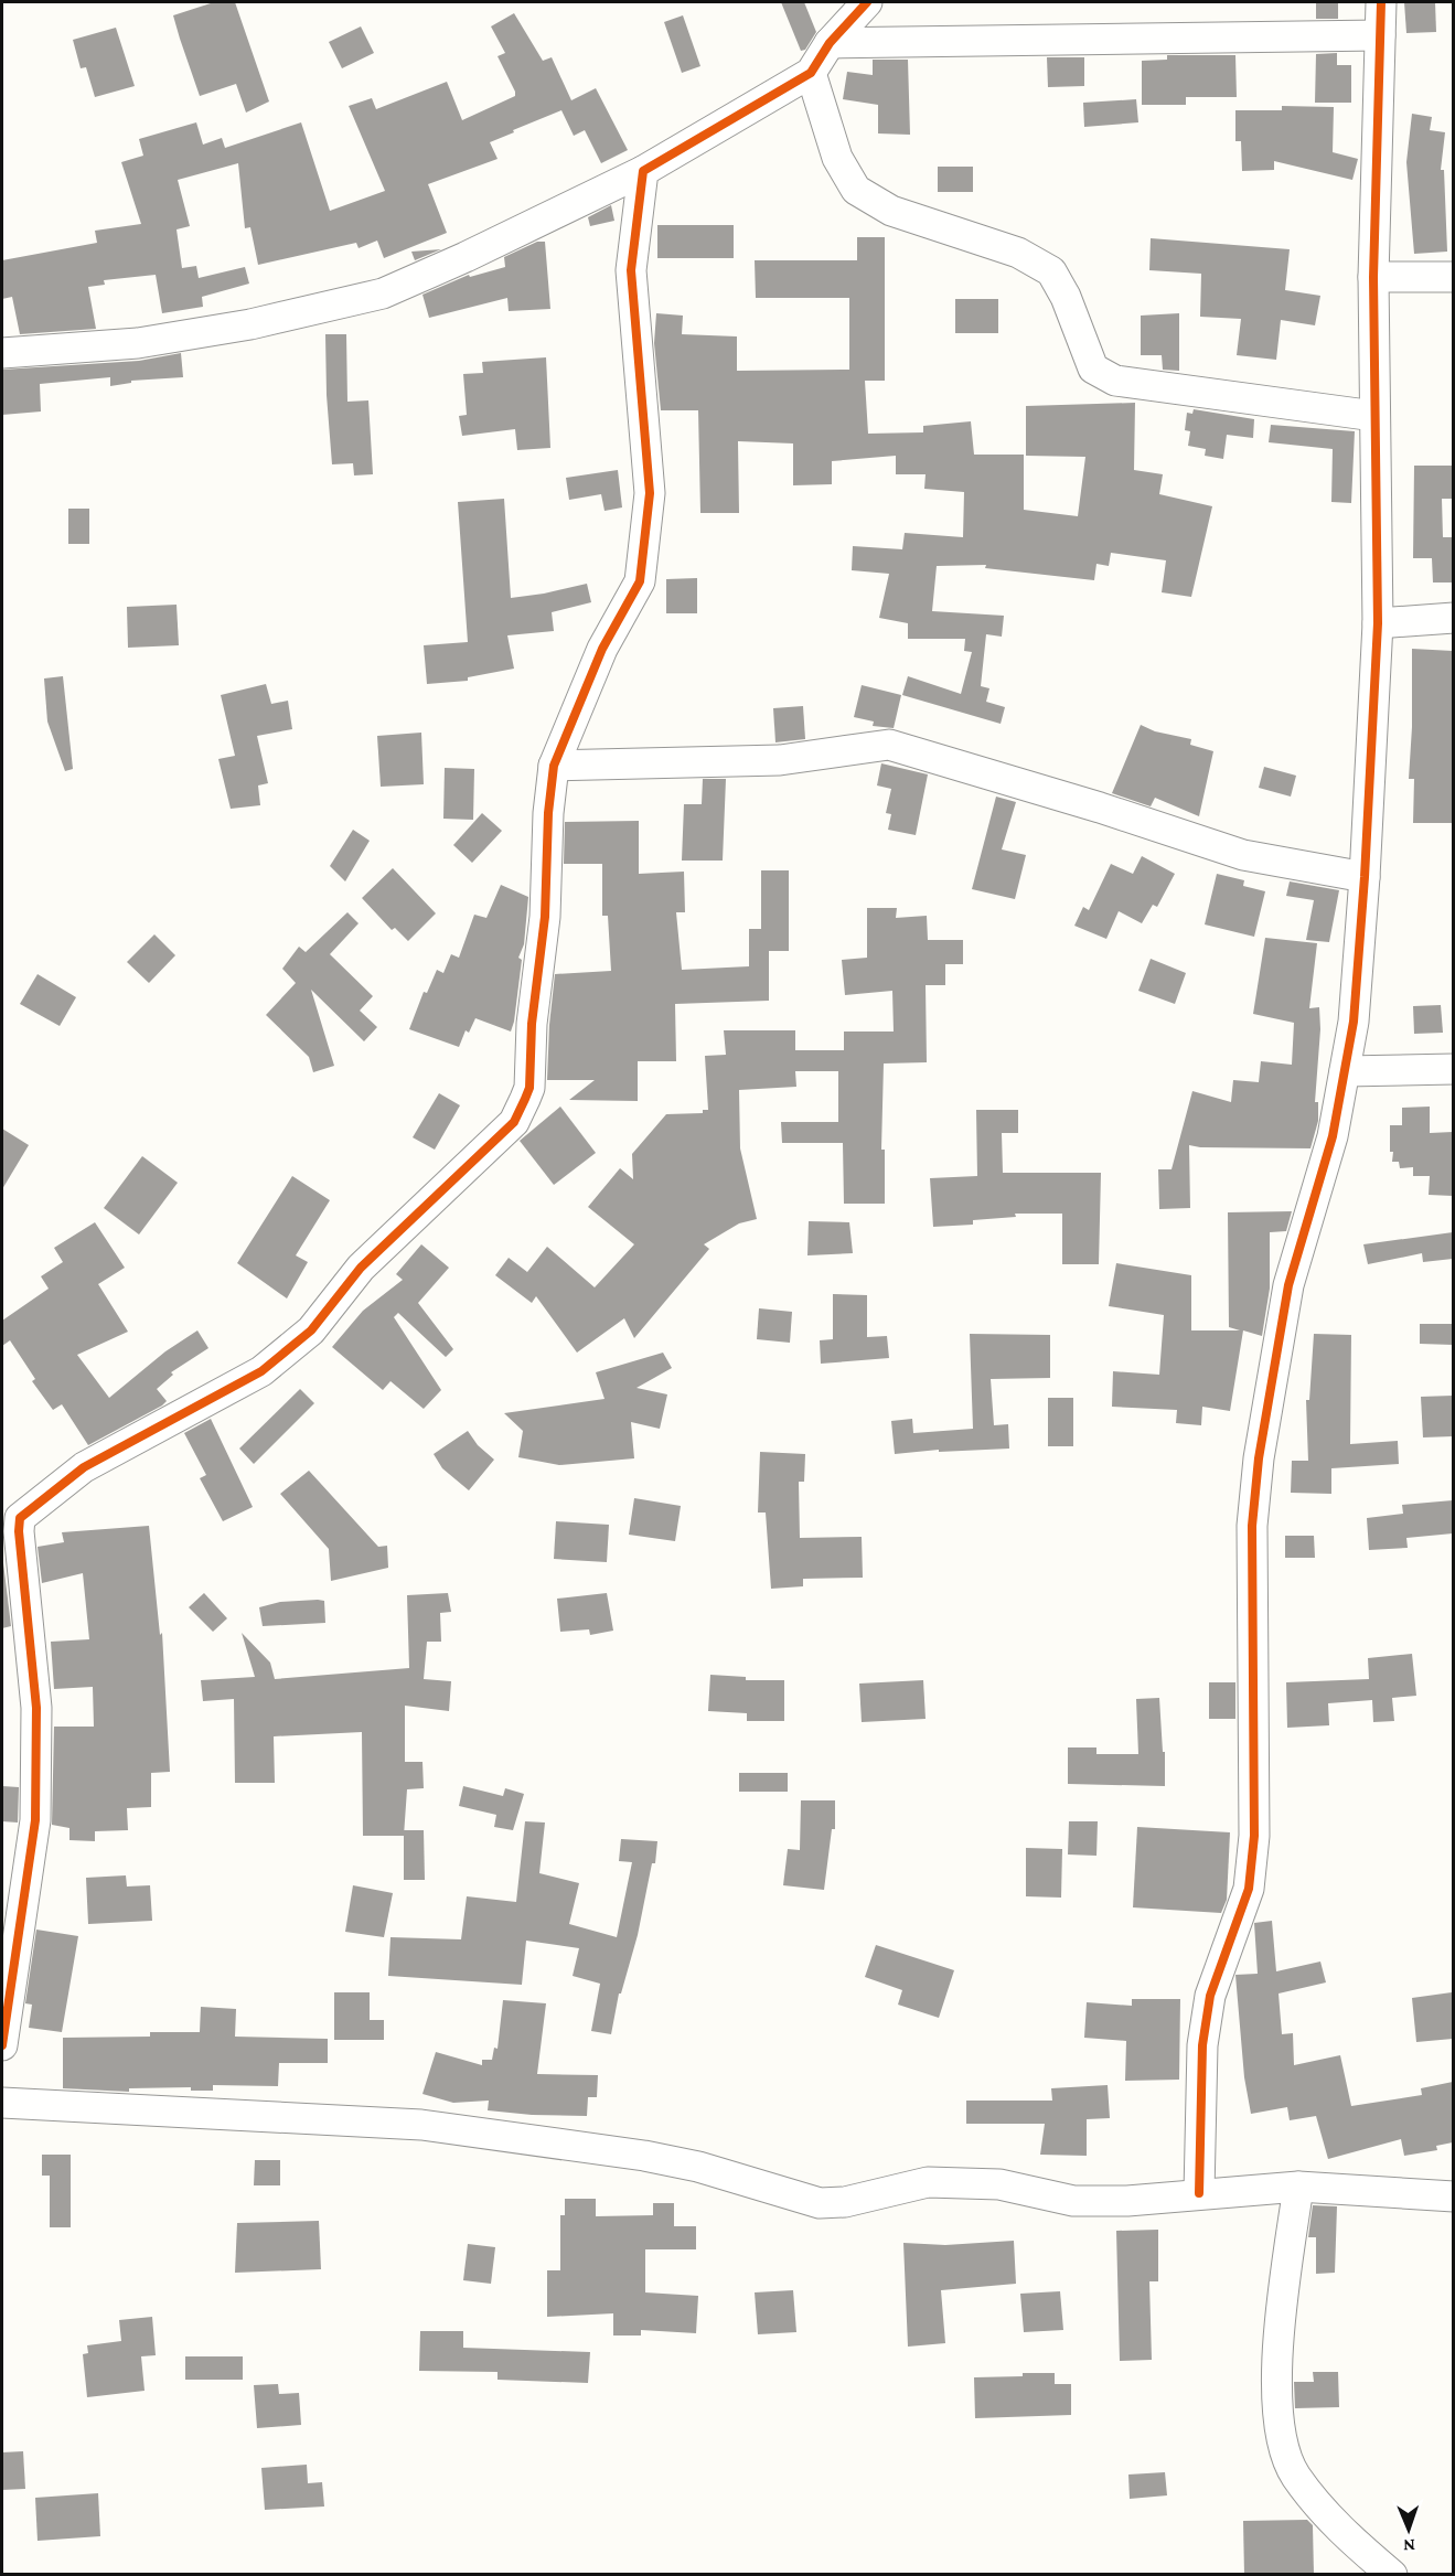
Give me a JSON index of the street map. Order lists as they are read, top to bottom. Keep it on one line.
{"north":"bottom"}
